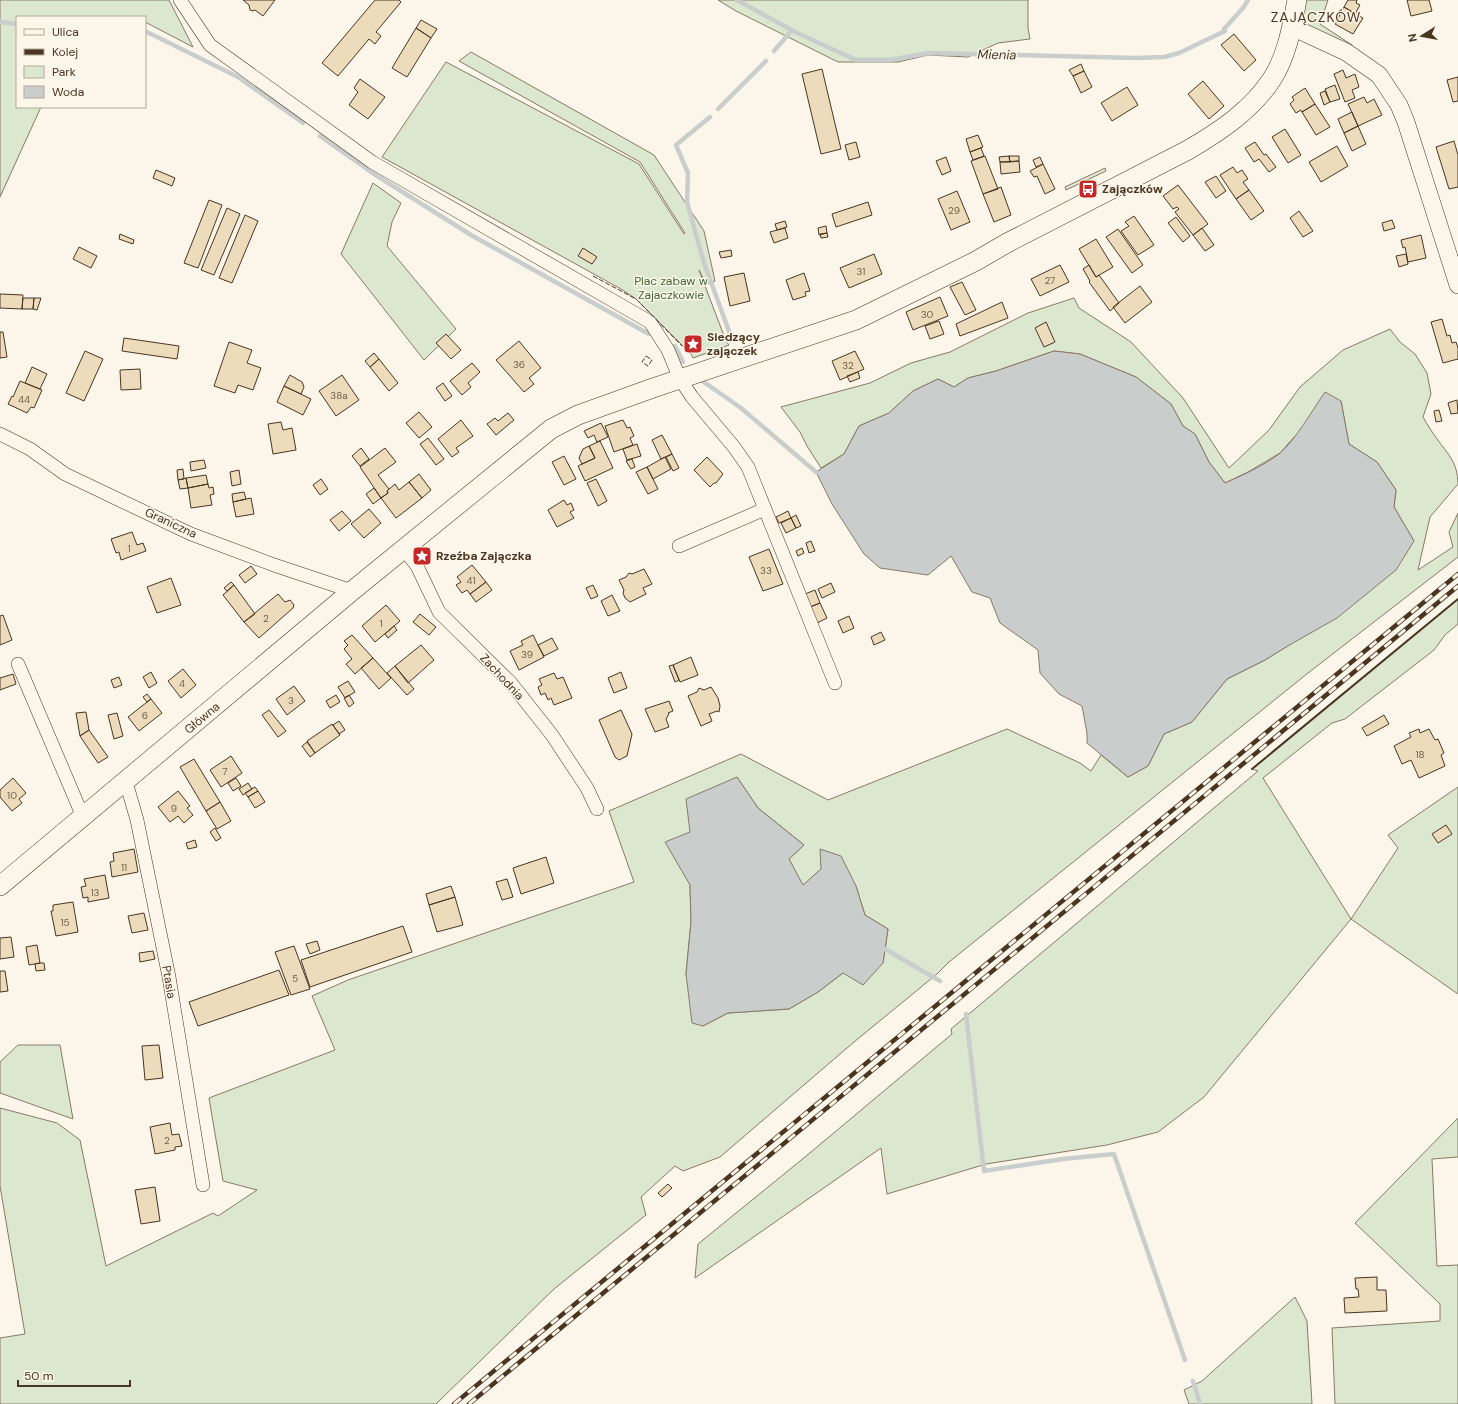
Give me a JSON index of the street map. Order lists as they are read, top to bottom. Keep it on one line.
{"streets":{"main road":["Główna"],"street":["Graniczna","Zachodnia","Ptasia"]},"crossings":[["Graniczna","Główna"],["Zachodnia","Główna"],["Główna","Ptasia"]],"districts":["ZAJĄCZKÓW"],"water":["Mienia"],"parks":["Plac zabaw w Zajaczkowie"],"places":{"bus stop":["Zajączków"],"place":["Siedzący zajączek","Rzeźba Zajączka"]},"house_numbers":["29","31","27","30","36","32","38a","44","1","33","41","2","1","39","4","3","6","18","7","10","9","11","13","15","5","2"],"legend":["Ulica","Kolej","Park","Woda"],"scale_bar":"50 m","north":"left"}
